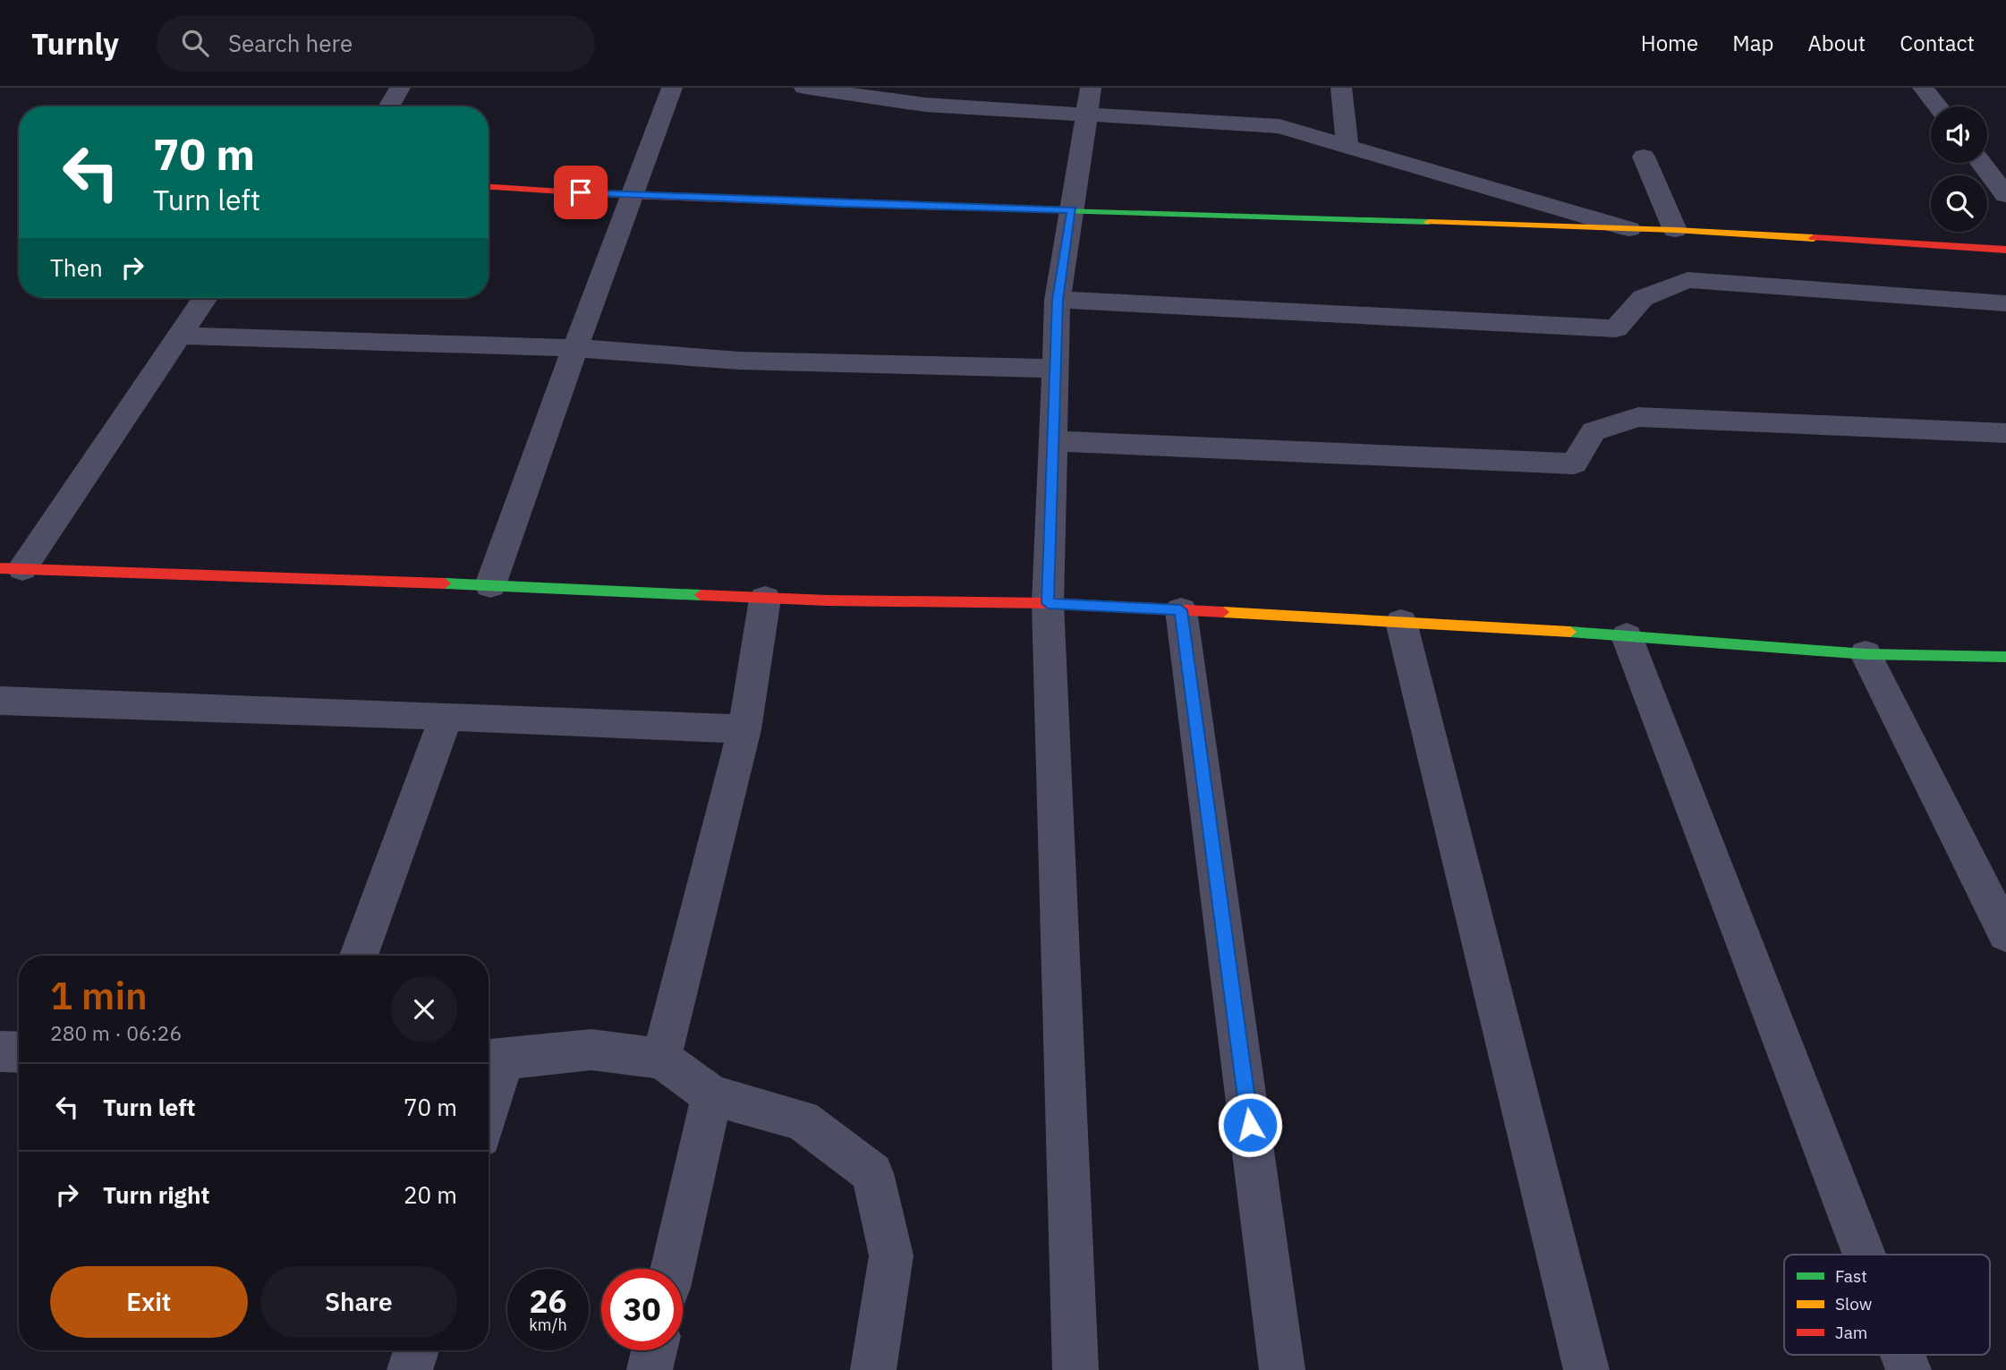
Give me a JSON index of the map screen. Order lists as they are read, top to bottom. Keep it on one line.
{"legend":["Fast","Slow","Jam"],"page":{"header":"Turnly","search":"Search here","nav":["Home","Map","About","Contact"],"turn":["70 m","Turn left"],"then":"Then","heading":["1 min","280 m · 06:26"],"list":[{"name":"Turn left","value":"70 m"},{"name":"Turn right","value":"20 m"}],"buttons":["Exit","Share"],"speed":"26 km/h","limit":"30"}}
